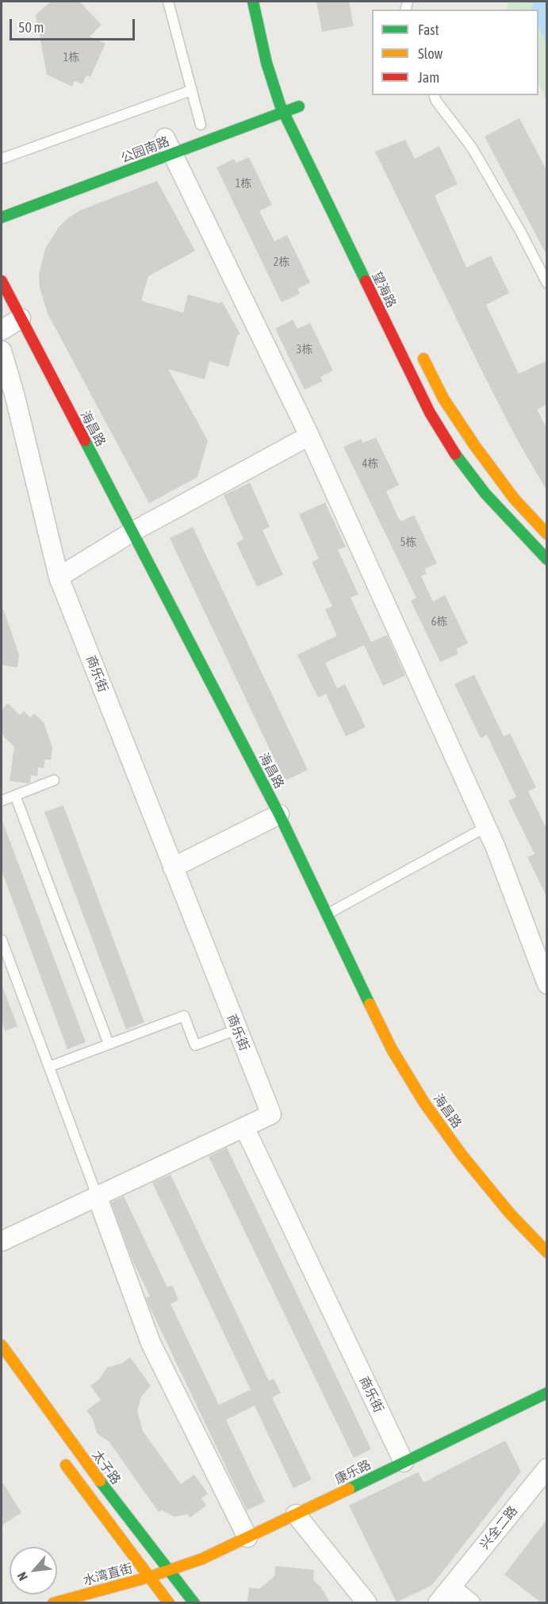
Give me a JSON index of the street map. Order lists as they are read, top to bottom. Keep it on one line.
{"streets":{"street":["公园南路","望海路","海昌路","商乐街","太子路","康乐路","兴全二路","水湾直街"]},"crossings":[["公园南路","望海路"],["商乐街","康乐路"],["太子路","康乐路"],["太子路","水湾直街"],["康乐路","水湾直街"]],"house_numbers":["1栋","1栋","2栋","3栋","4栋","5栋","6栋"],"legend":["Fast","Slow","Jam"],"scale_bar":"50 m","north":"bottom left"}
